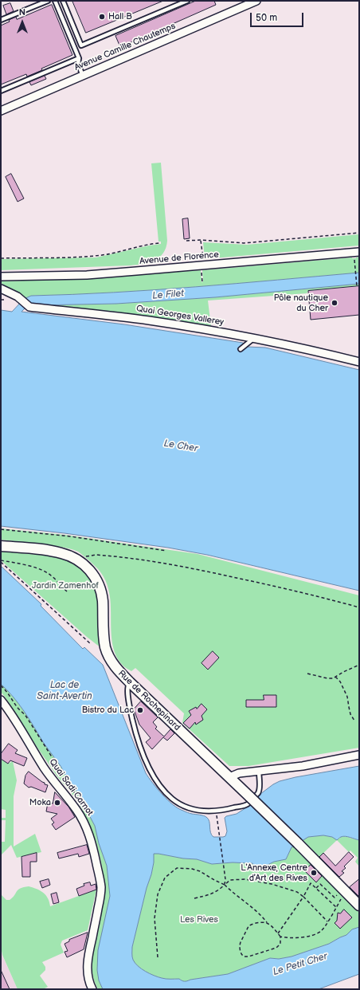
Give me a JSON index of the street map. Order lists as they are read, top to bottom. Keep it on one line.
{"streets":{"street":["Avenue Camille Chautemps","Avenue de Florence","Quai Georges Vallerey","Rue de Rochepinard","Quai Sadi Carnot"]},"water":["Le Filet","Le Cher","Lac de Saint-Avertin","Le Petit Cher"],"parks":["Jardin Zamenhof","Les Rives"],"places":["Hall B","Pôle nautique du Cher","Bistro du Lac","Moka","LʼAnnexe, Centre dʼArt des Rives"],"scale_bar":"50 m","north":"top"}
